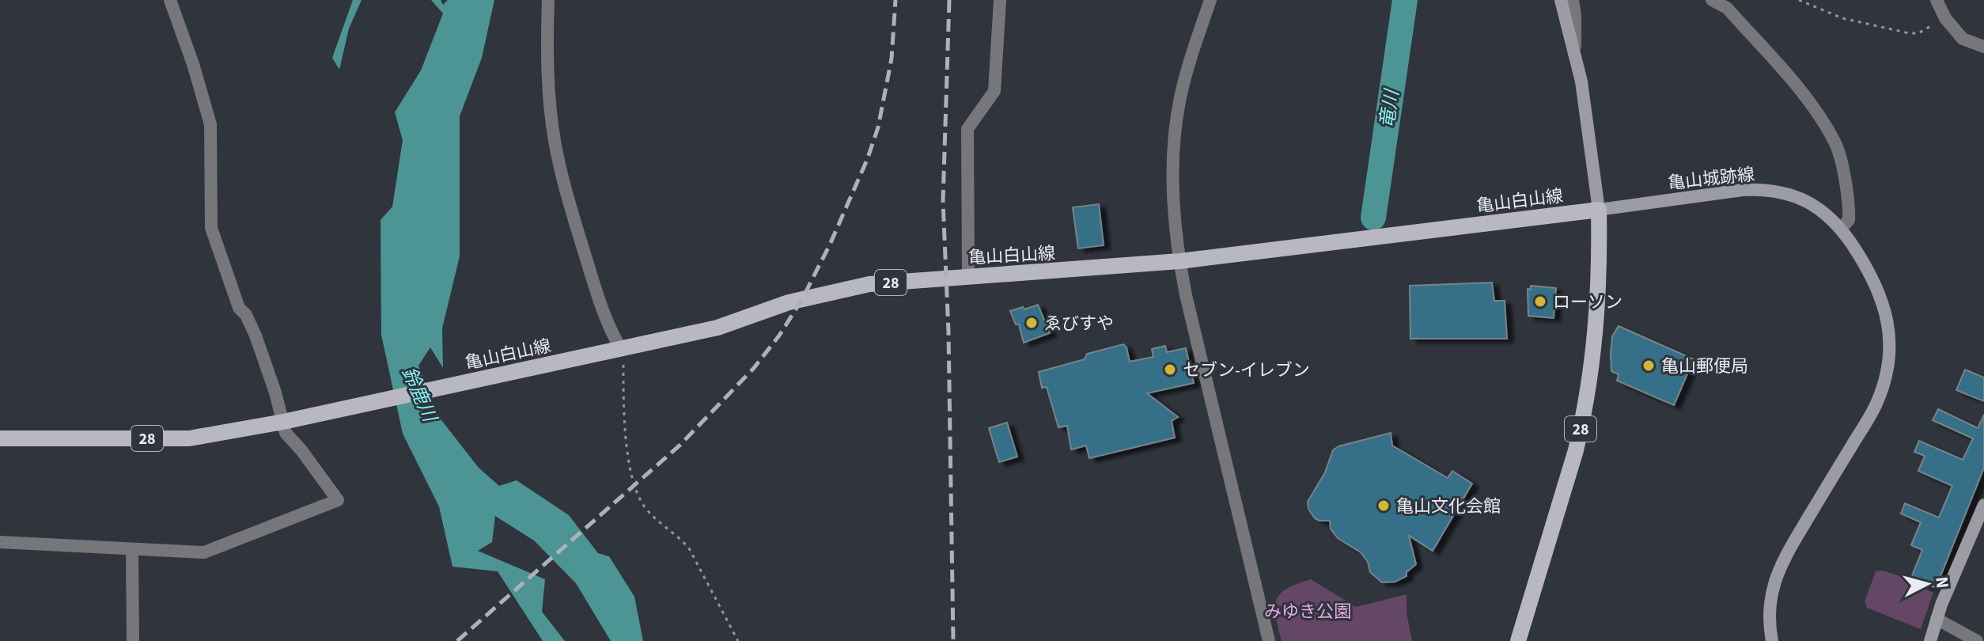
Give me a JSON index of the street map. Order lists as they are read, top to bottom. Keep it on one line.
{"streets":{"main road":["亀山城跡線","亀山白山線","28"]},"crossings":[["亀山城跡線","亀山白山線"],["亀山城跡線","28"],["亀山白山線","28"]],"water":["竜川","鈴鹿川"],"parks":["みゆき公園"],"places":["ローソン","ゑびすや","亀山郵便局","セブン-イレブン","亀山文化会館"],"north":"right"}
